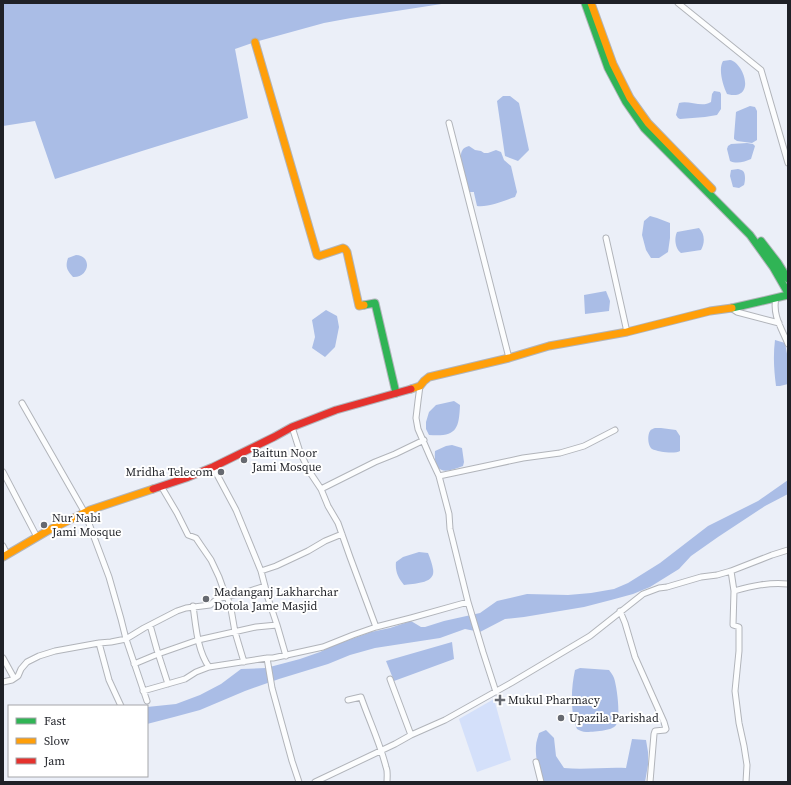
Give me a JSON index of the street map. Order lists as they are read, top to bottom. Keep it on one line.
{"places":{"other":["Baitun Noor Jami Mosque","Mridha Telecom","Nur Nabi Jami Mosque","Madanganj Lakharchar Dotola Jame Masjid","Upazila Parishad"],"health":["Mukul Pharmacy"]},"legend":["Fast","Slow","Jam"]}
